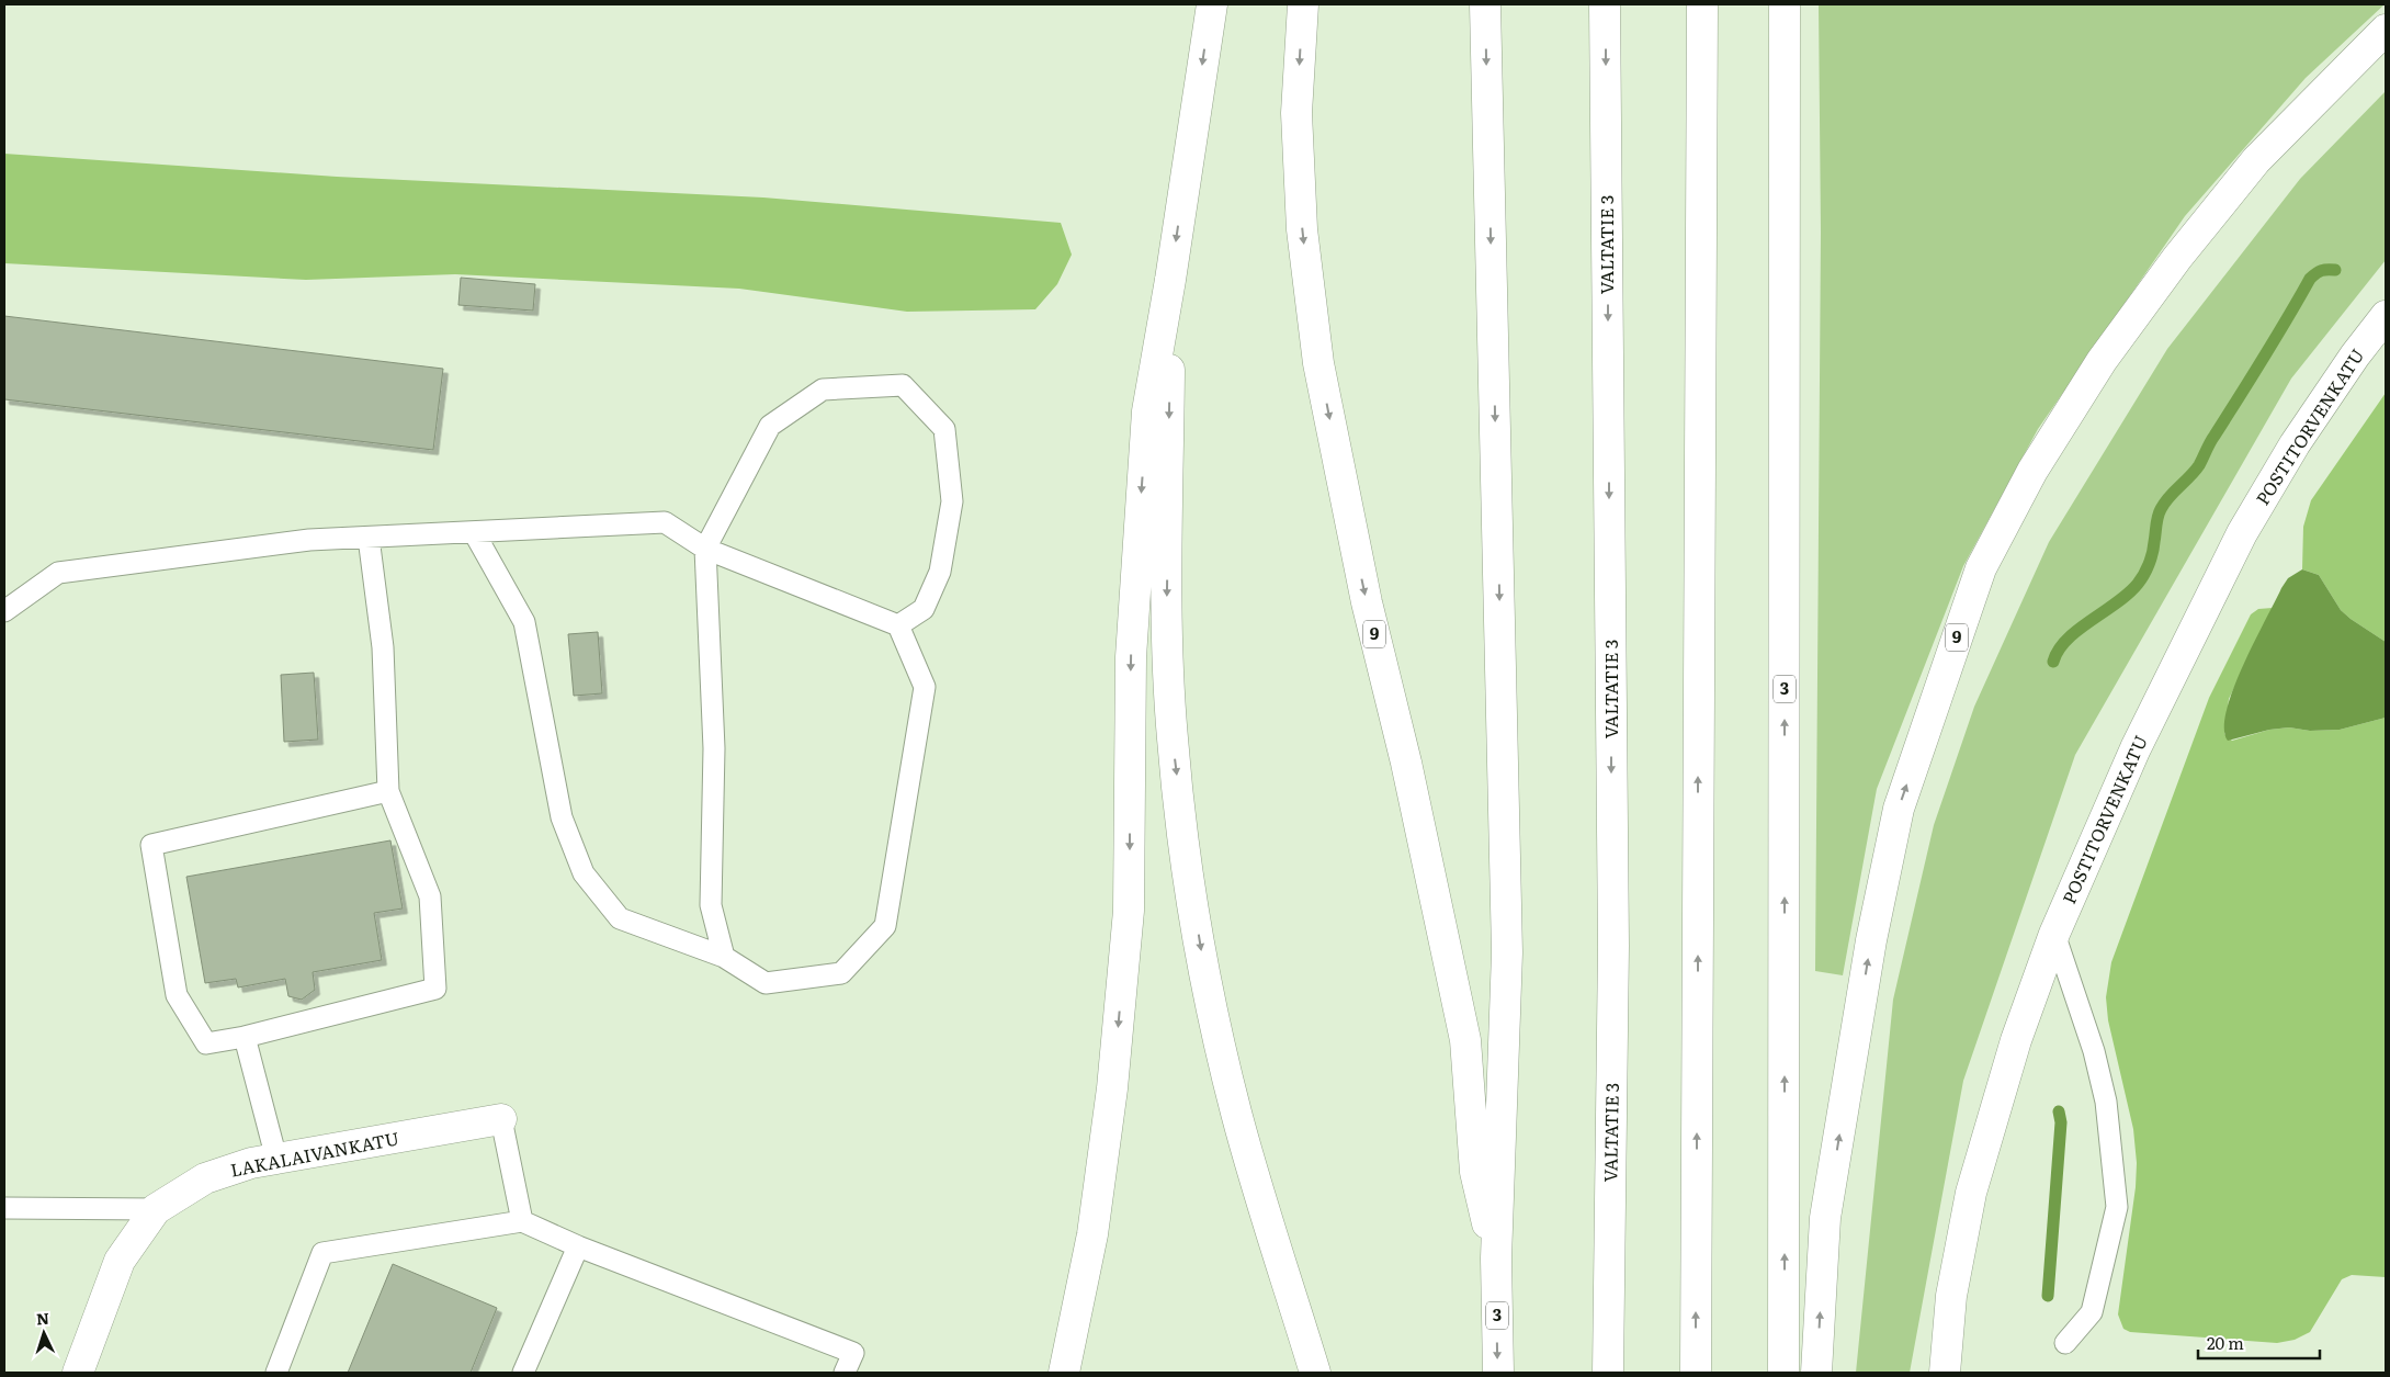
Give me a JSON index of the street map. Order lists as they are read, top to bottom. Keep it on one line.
{"streets":{"main road":["VALTATIE 3","POSTITORVENKATU","9","3","LAKALAIVANKATU"]},"crossings":[["9","3"]],"scale_bar":"20 m","north":"top"}
